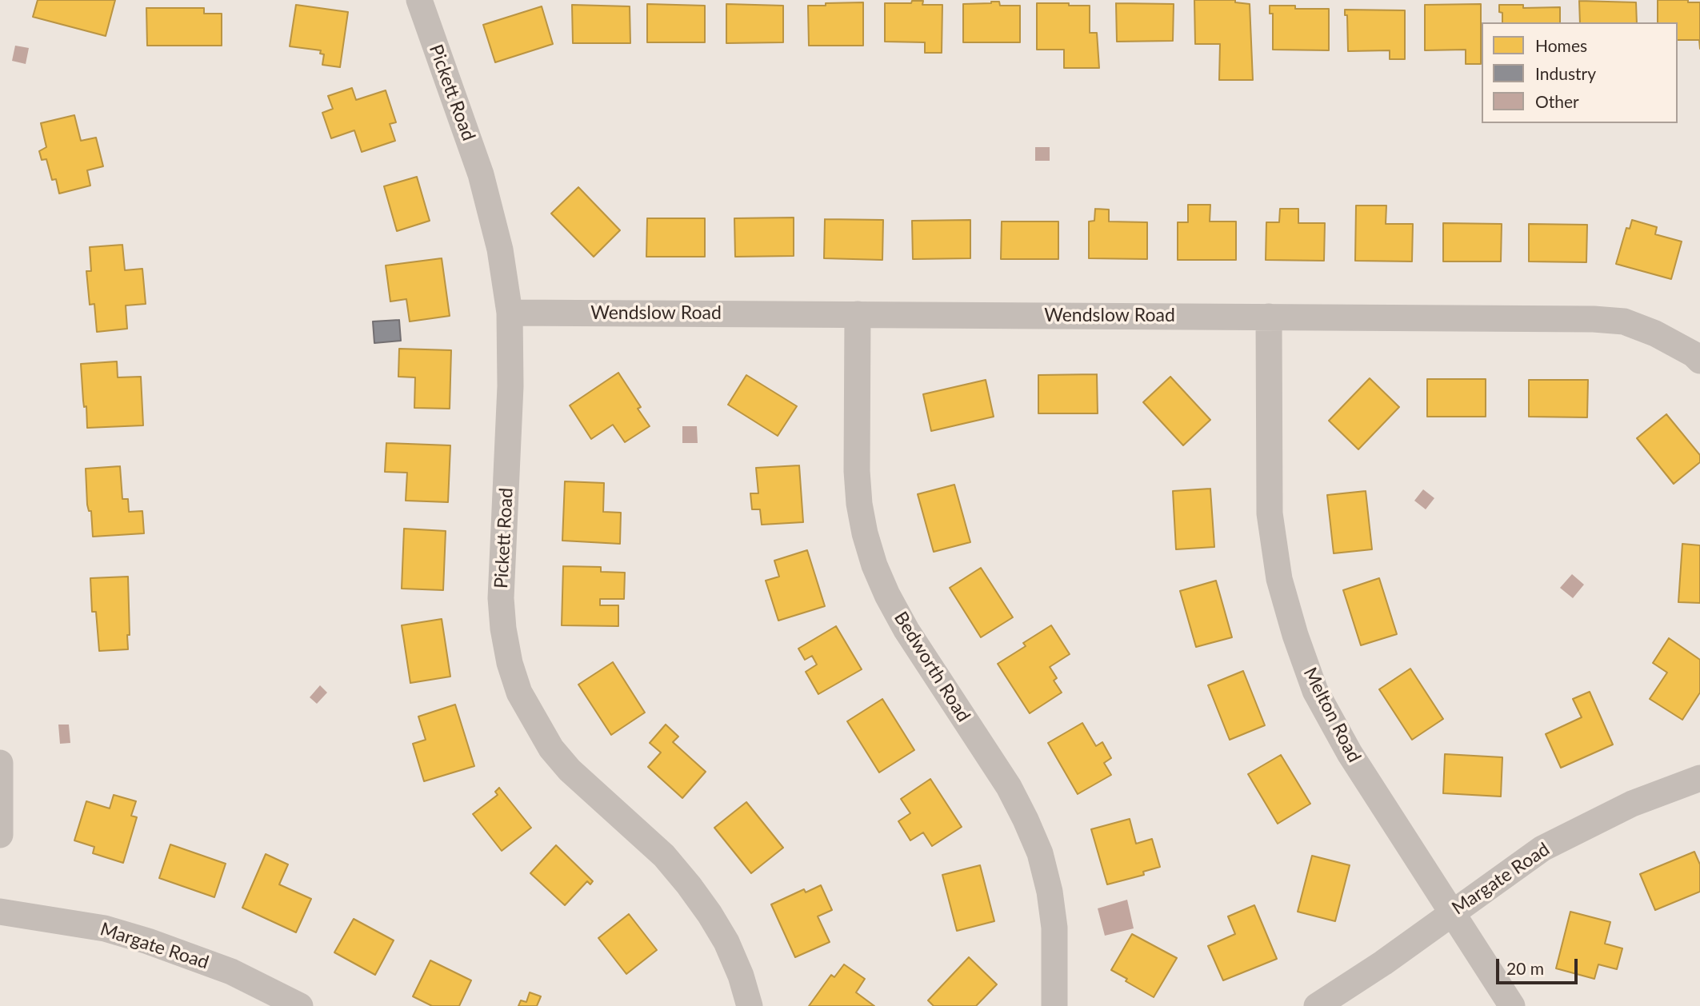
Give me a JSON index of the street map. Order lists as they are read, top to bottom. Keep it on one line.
{"streets":{"street":["Pickett Road","Wendslow Road","Bedworth Road","Melton Road","Margate Road"]},"crossings":[["Pickett Road","Wendslow Road"],["Wendslow Road","Bedworth Road"],["Wendslow Road","Melton Road"],["Melton Road","Margate Road"]],"legend":["Homes","Industry","Other"],"scale_bar":"20 m"}
